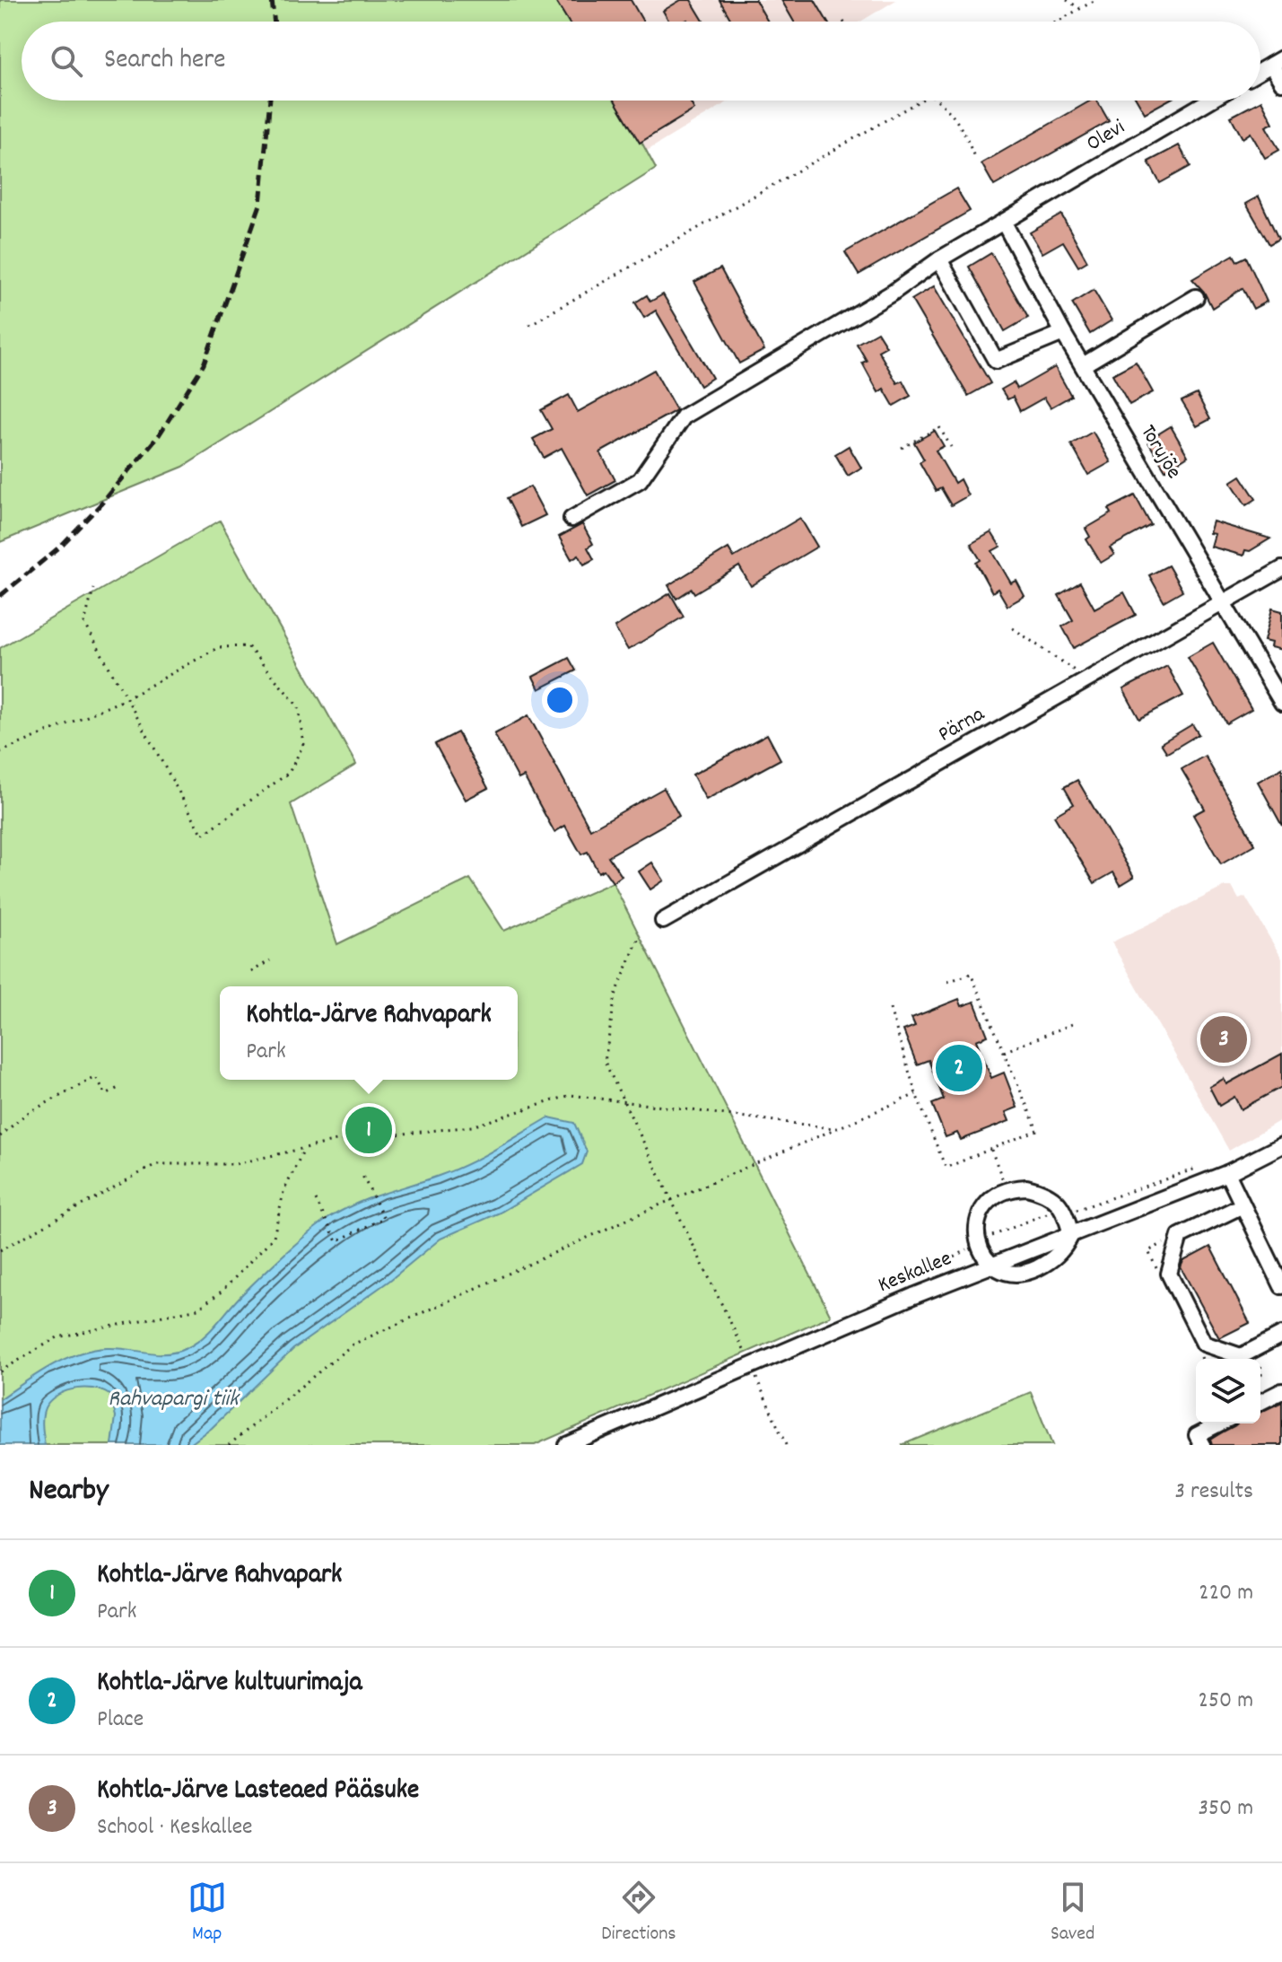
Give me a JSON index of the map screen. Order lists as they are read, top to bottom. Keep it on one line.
{"streets":{"street":["Olevi","Torujõe","Pärna","Keskallee"]},"crossings":[["Olevi","Torujõe"],["Torujõe","Pärna"]],"water":["Rahvapargi tiik"],"page":{"search":"Search here","popup":["Kohtla-Järve Rahvapark","Park"],"pins":["3","2","1"],"heading":["Nearby","3 results"],"list":[{"mark":"1","name":"Kohtla-Järve Rahvapark","note":"Park","value":"220 m"},{"mark":"2","name":"Kohtla-Järve kultuurimaja","note":"Place","value":"250 m"},{"mark":"3","name":"Kohtla-Järve Lasteaed Pääsuke","note":"School · Keskallee","value":"350 m"}],"nav":["Map","Directions","Saved"]}}
